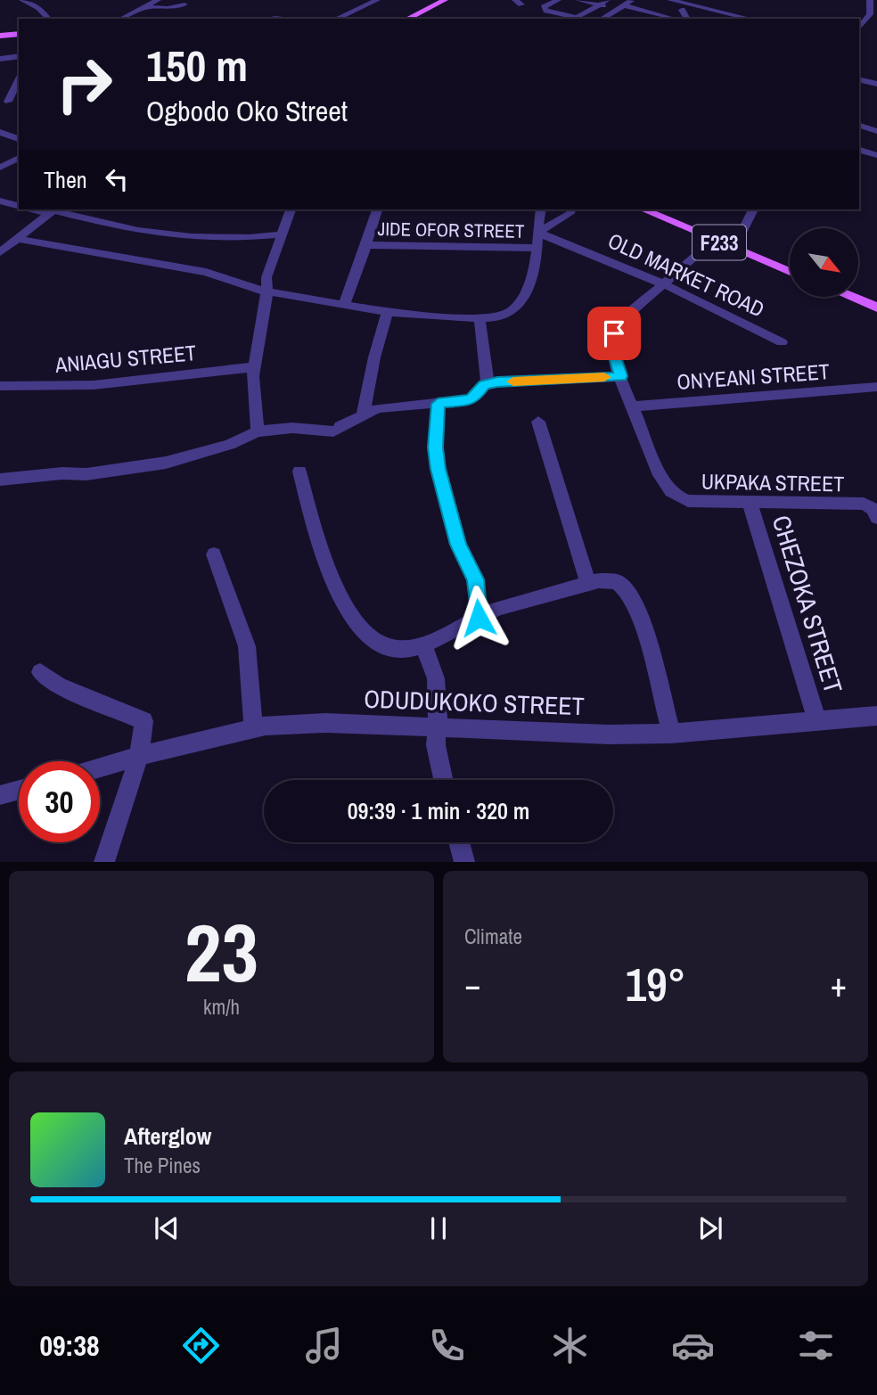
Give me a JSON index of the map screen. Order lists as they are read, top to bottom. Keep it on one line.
{"streets":{"main road":["F233"],"street":["JIDE OFOR STREET","OLD MARKET ROAD","ANIAGU STREET","ONYEANI STREET","UKPAKA STREET","CHEZOKA STREET","ODUDUKOKO STREET"]},"crossings":[["F233","UKPAKA STREET"],["OLD MARKET ROAD","UKPAKA STREET"],["ONYEANI STREET","UKPAKA STREET"],["UKPAKA STREET","CHEZOKA STREET"],["CHEZOKA STREET","ODUDUKOKO STREET"]],"north":"bottom right","page":{"turn":["150 m","Ogbodo Oko Street"],"then":"Then","limit":"30","trip":"09:39 · 1 min · 320 m","tile":[["23","km/h"],"Climate"],"heat":["−","19°","+"],"song":["Afterglow","The Pines"],"tabs":"09:38"}}
